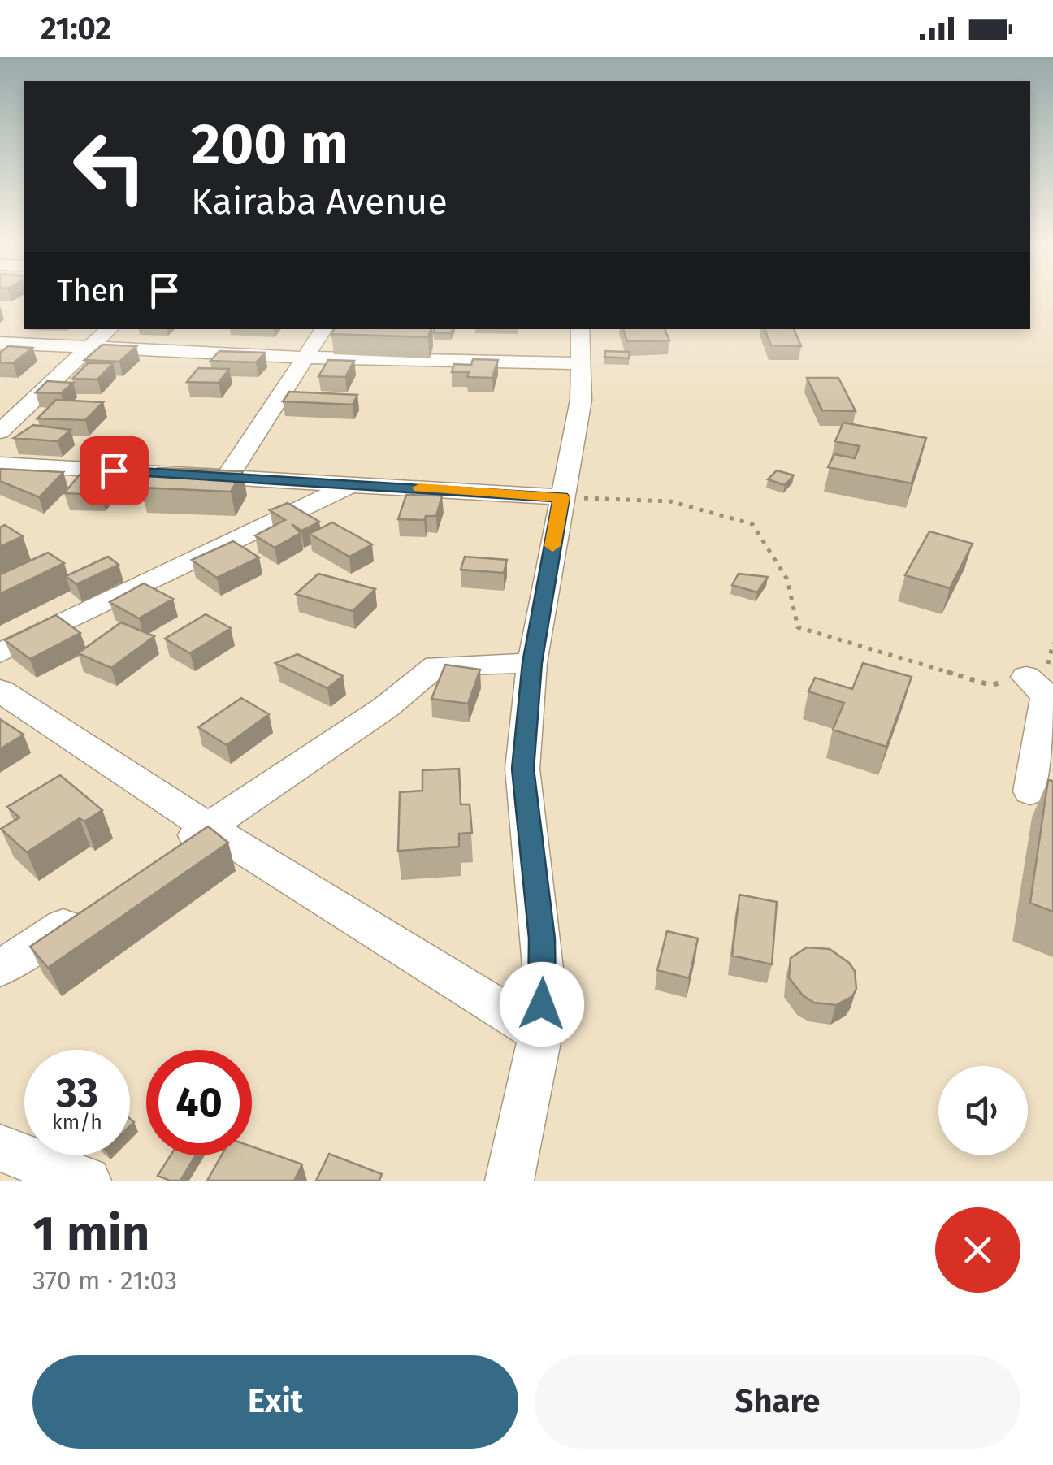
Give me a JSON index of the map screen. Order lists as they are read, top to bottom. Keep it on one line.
{"page":{"status":"21:02","turn":["200 m","Kairaba Avenue"],"then":"Then","speed":"33 km/h","limit":"40","heading":["1 min","370 m · 21:03"],"buttons":["Exit","Share"]}}
